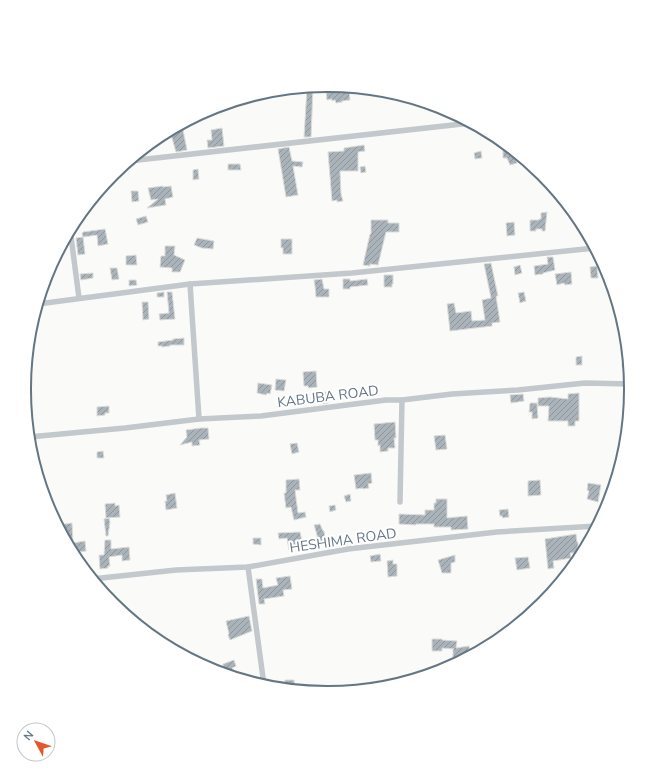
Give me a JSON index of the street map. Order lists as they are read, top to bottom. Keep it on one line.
{"streets":{"street":["KABUBA ROAD","HESHIMA ROAD"]},"north":"top left"}
